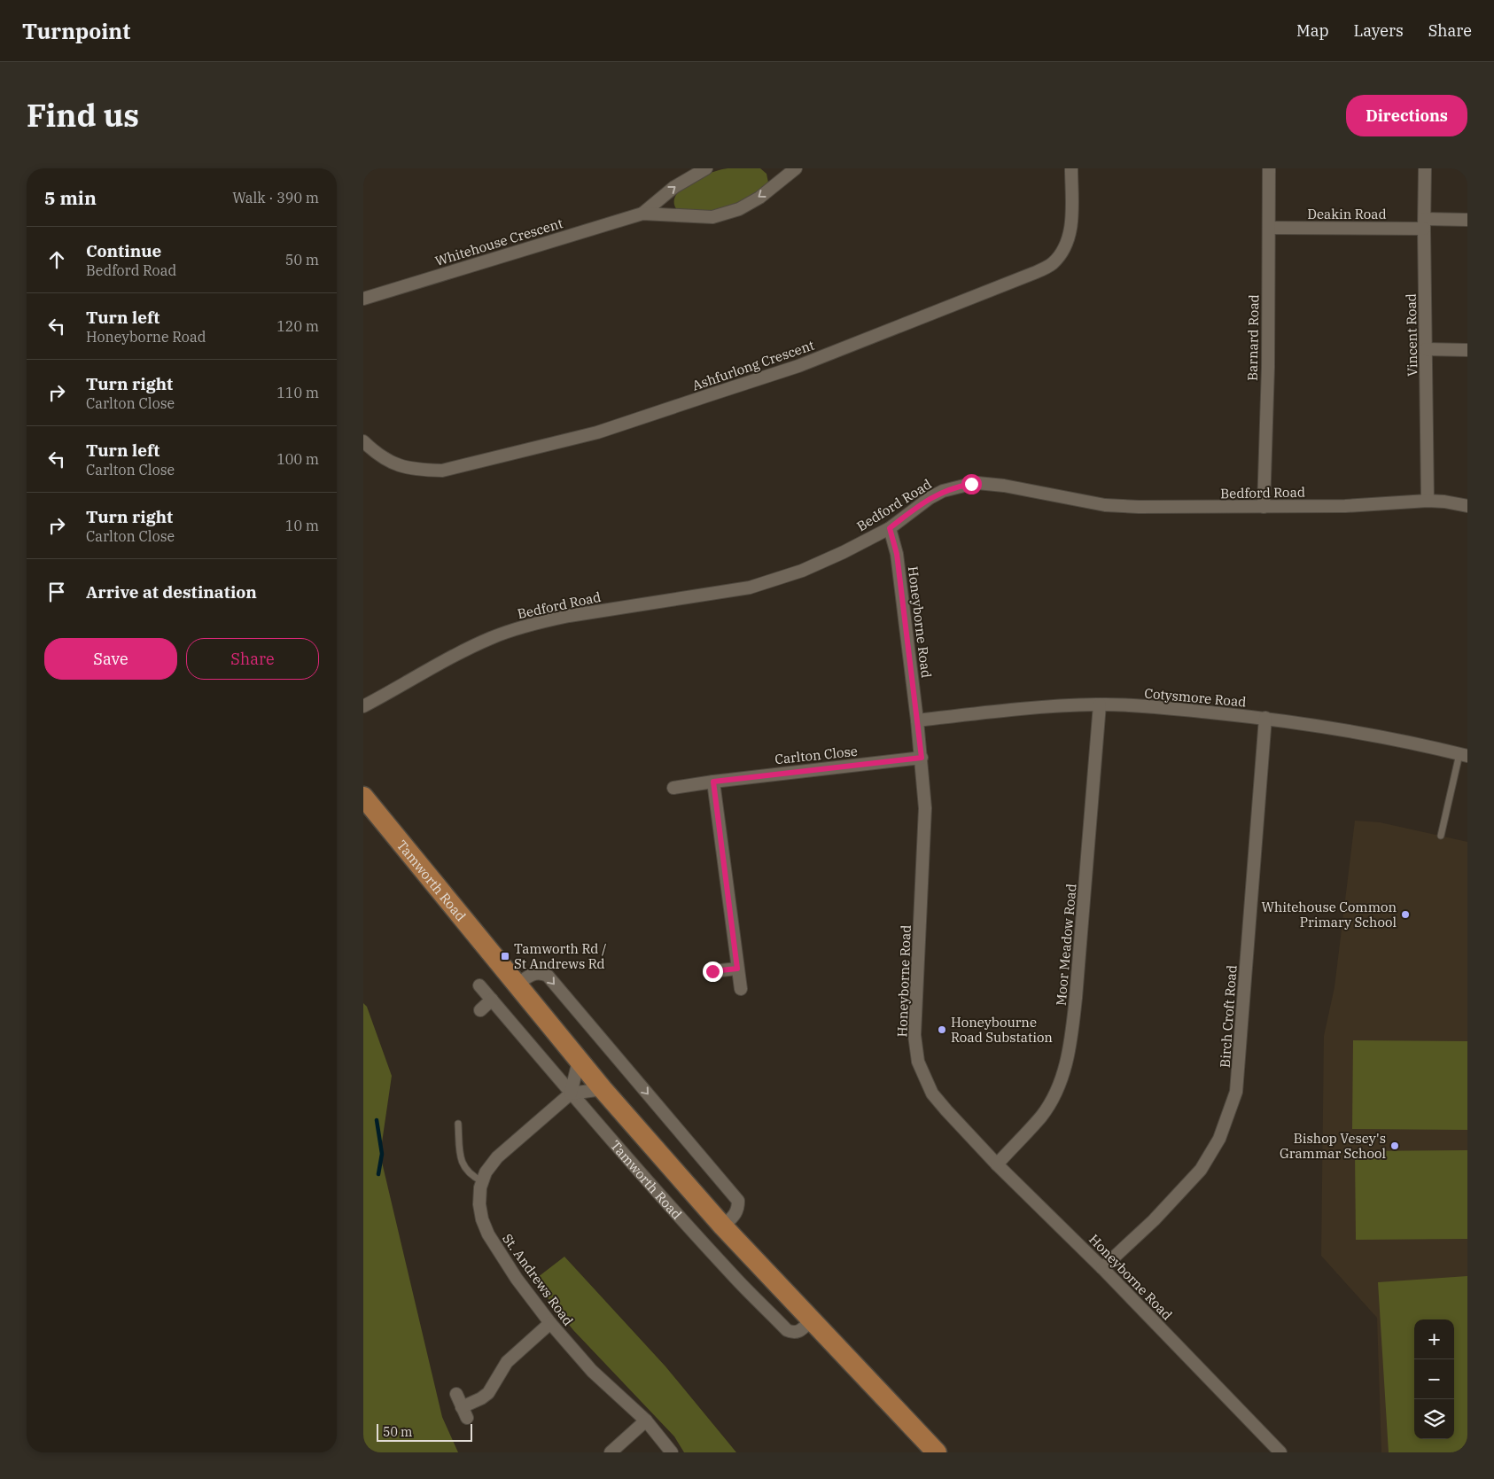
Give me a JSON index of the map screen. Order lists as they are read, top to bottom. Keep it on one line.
{"streets":{"main road":["Tamworth Road"],"street":["Deakin Road","Whitehouse Crescent","Vincent Road","Barnard Road","Ashfurlong Crescent","Bedford Road","Honeyborne Road","Cotysmore Road","Carlton Close","Moor Meadow Road","Birch Croft Road","St. Andrews Road"]},"crossings":[["Deakin Road","Vincent Road"],["Deakin Road","Barnard Road"],["Vincent Road","Bedford Road"],["Barnard Road","Bedford Road"],["Bedford Road","Honeyborne Road"],["Honeyborne Road","Cotysmore Road"],["Honeyborne Road","Carlton Close"],["Honeyborne Road","Moor Meadow Road"],["Honeyborne Road","Birch Croft Road"],["Cotysmore Road","Moor Meadow Road"],["Cotysmore Road","Birch Croft Road"],["Tamworth Road","St. Andrews Road"]],"places":{"other":["Whitehouse Common Primary School","Honeybourne Road Substation","Bishop Vesey's Grammar School"],"transit":["Tamworth Rd / St Andrews Rd"]},"scale_bar":"50 m","page":{"header":"Turnpoint","nav":["Map","Layers","Share"],"title":"Find us","buttons":["Directions",["Save","Share"]],"heading":["5 min","Walk · 390 m"],"list":[["Continue","Bedford Road","50 m"],["Turn left","Honeyborne Road","120 m"],["Turn right","Carlton Close","110 m"],["Turn left","Carlton Close","100 m"],["Turn right","Carlton Close","10 m"],"Arrive at destination"],"map_buttons":["+","−"],"scale":"50 m"}}
